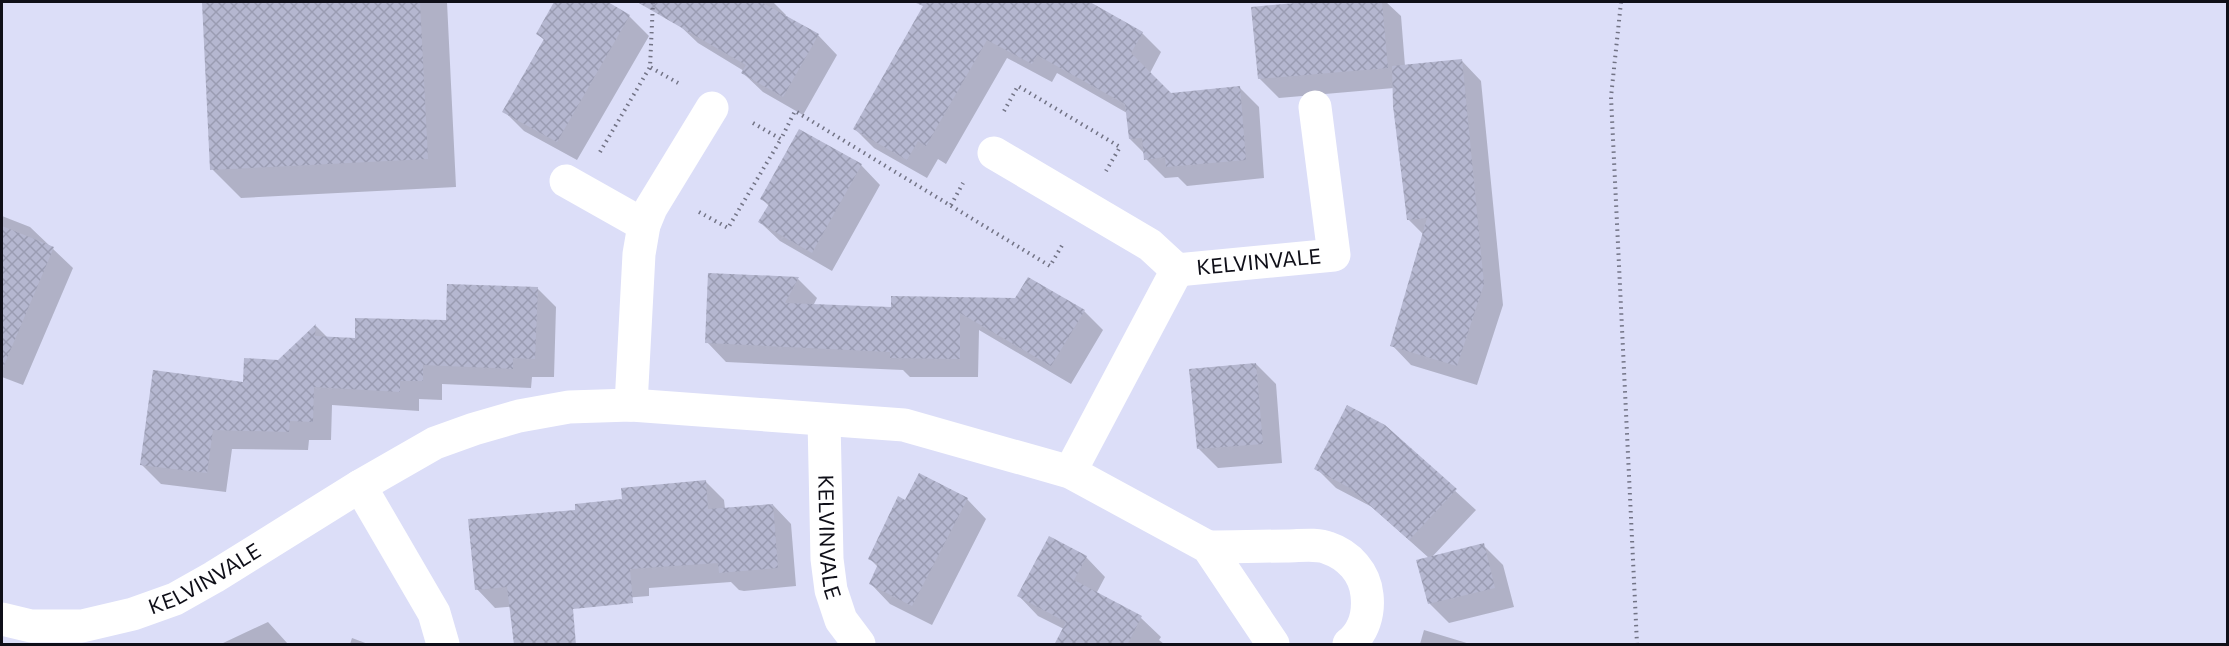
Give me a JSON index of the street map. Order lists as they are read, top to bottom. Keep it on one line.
{"streets":{"street":["KELVINVALE"]}}
